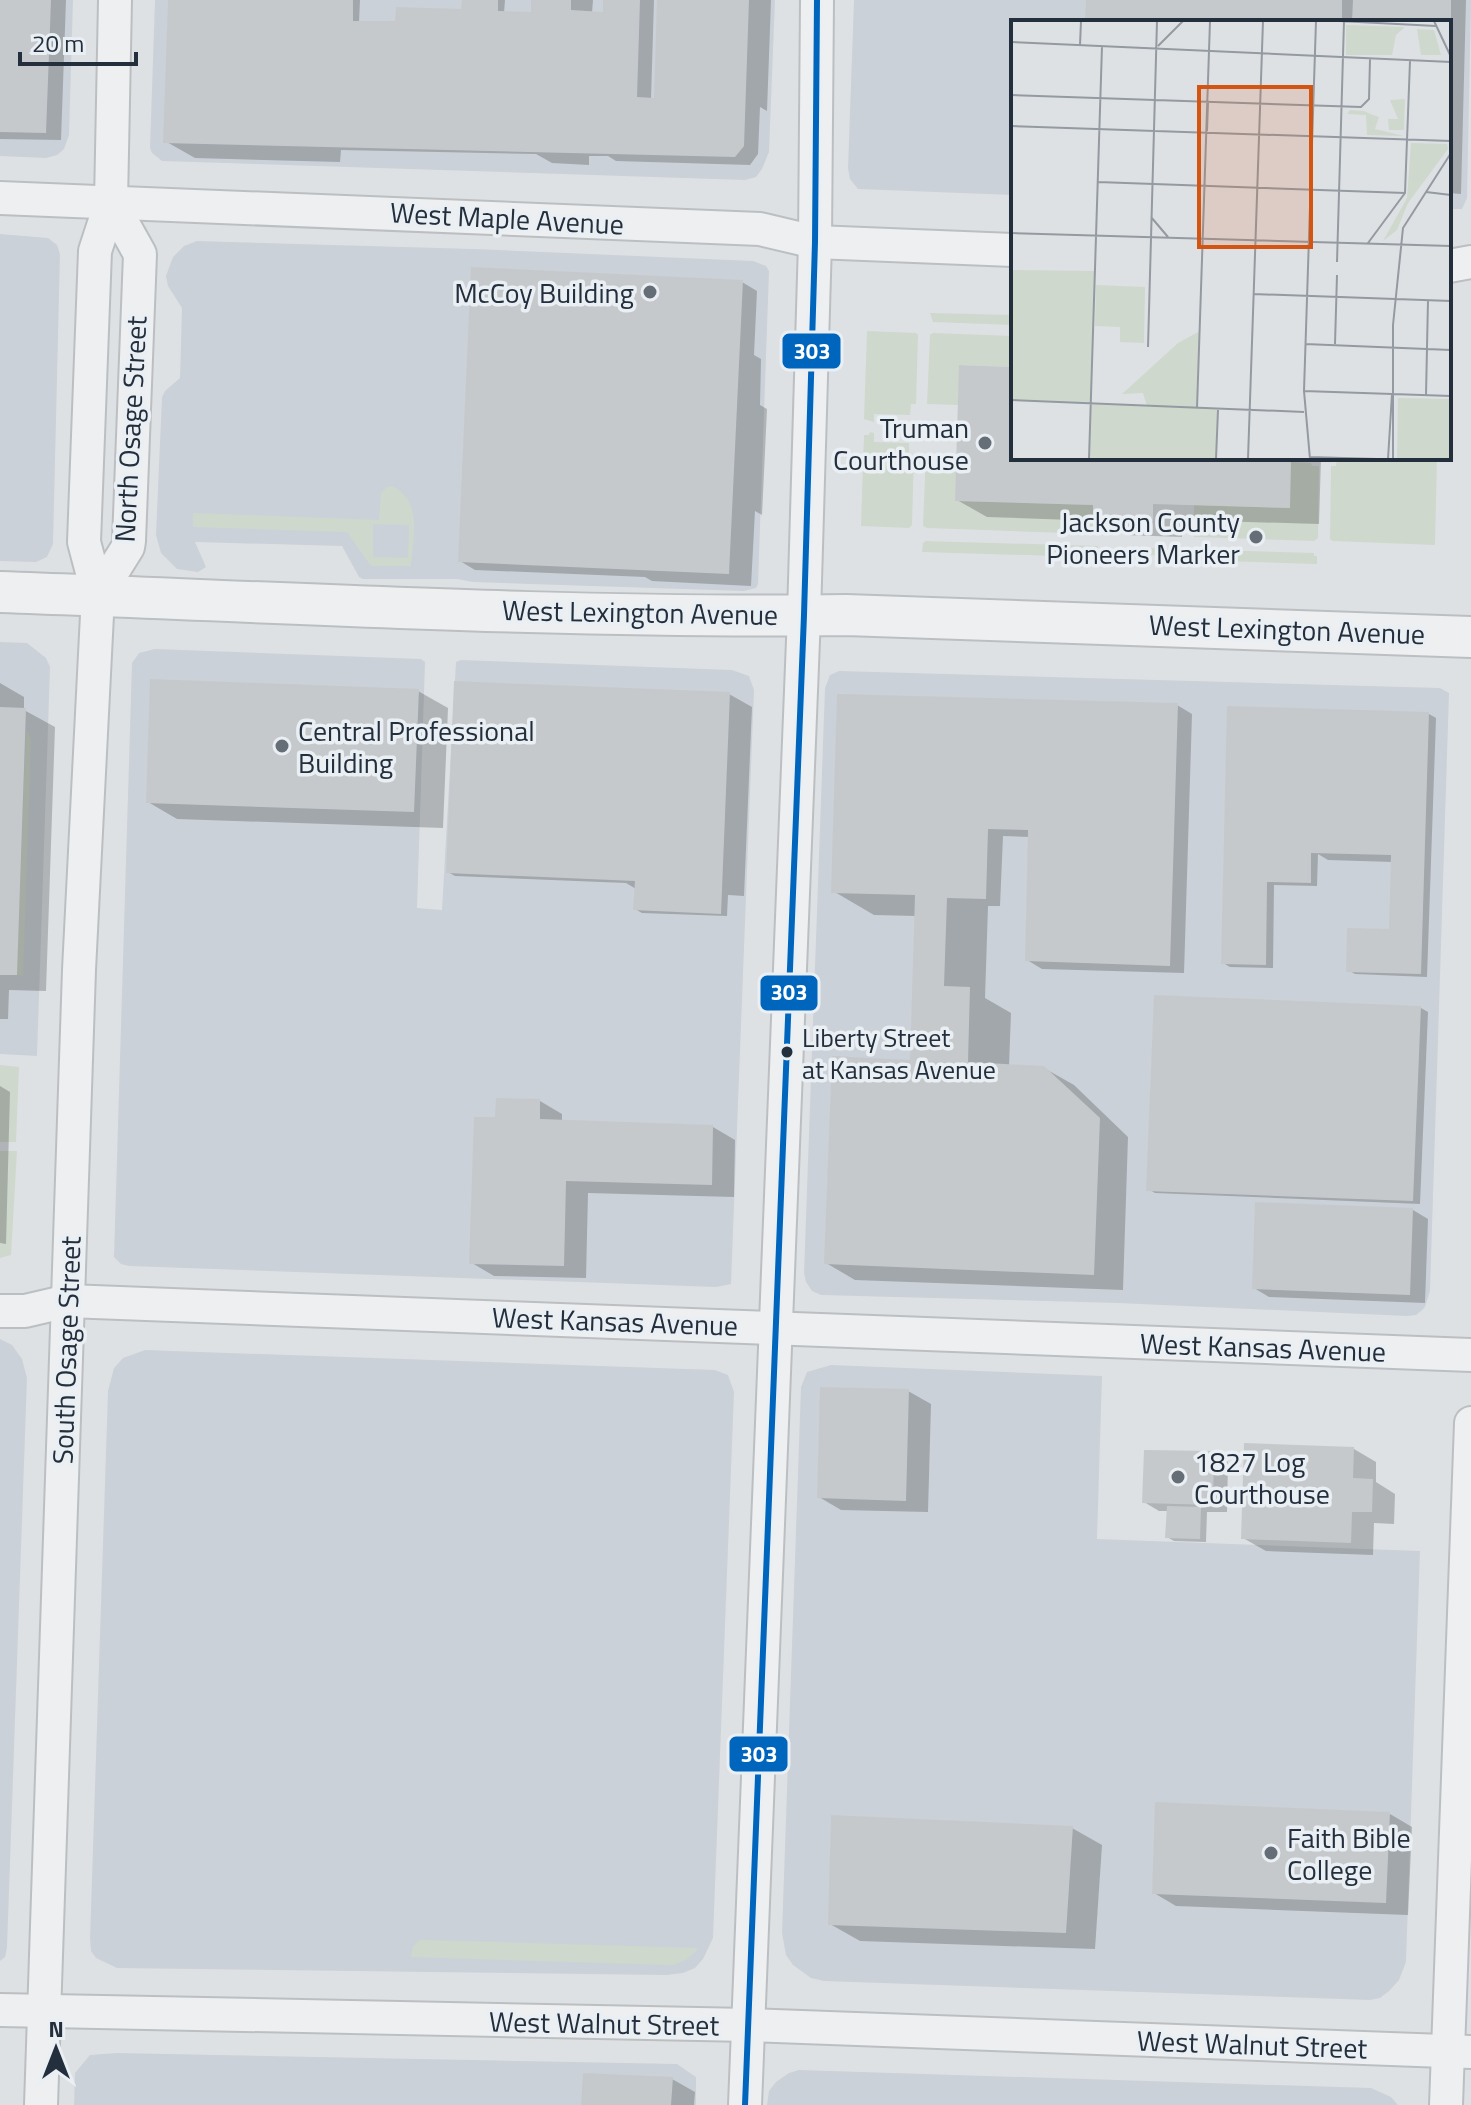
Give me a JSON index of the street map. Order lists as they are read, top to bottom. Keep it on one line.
{"streets":{"street":["West Maple Avenue","North Osage Street","West Lexington Avenue","West Kansas Avenue","South Osage Street","West Walnut Street"]},"crossings":[["West Maple Avenue","North Osage Street"],["North Osage Street","West Lexington Avenue"],["North Osage Street","South Osage Street"],["West Lexington Avenue","South Osage Street"],["West Kansas Avenue","South Osage Street"],["South Osage Street","West Walnut Street"]],"places":["McCoy Building","Truman Courthouse","Jackson County Pioneers Marker","Central Professional Building","Liberty Street at Kansas Avenue","1827 Log Courthouse","Faith Bible College"],"lines":["transit line 303"],"scale_bar":"20 m","north":"top"}
